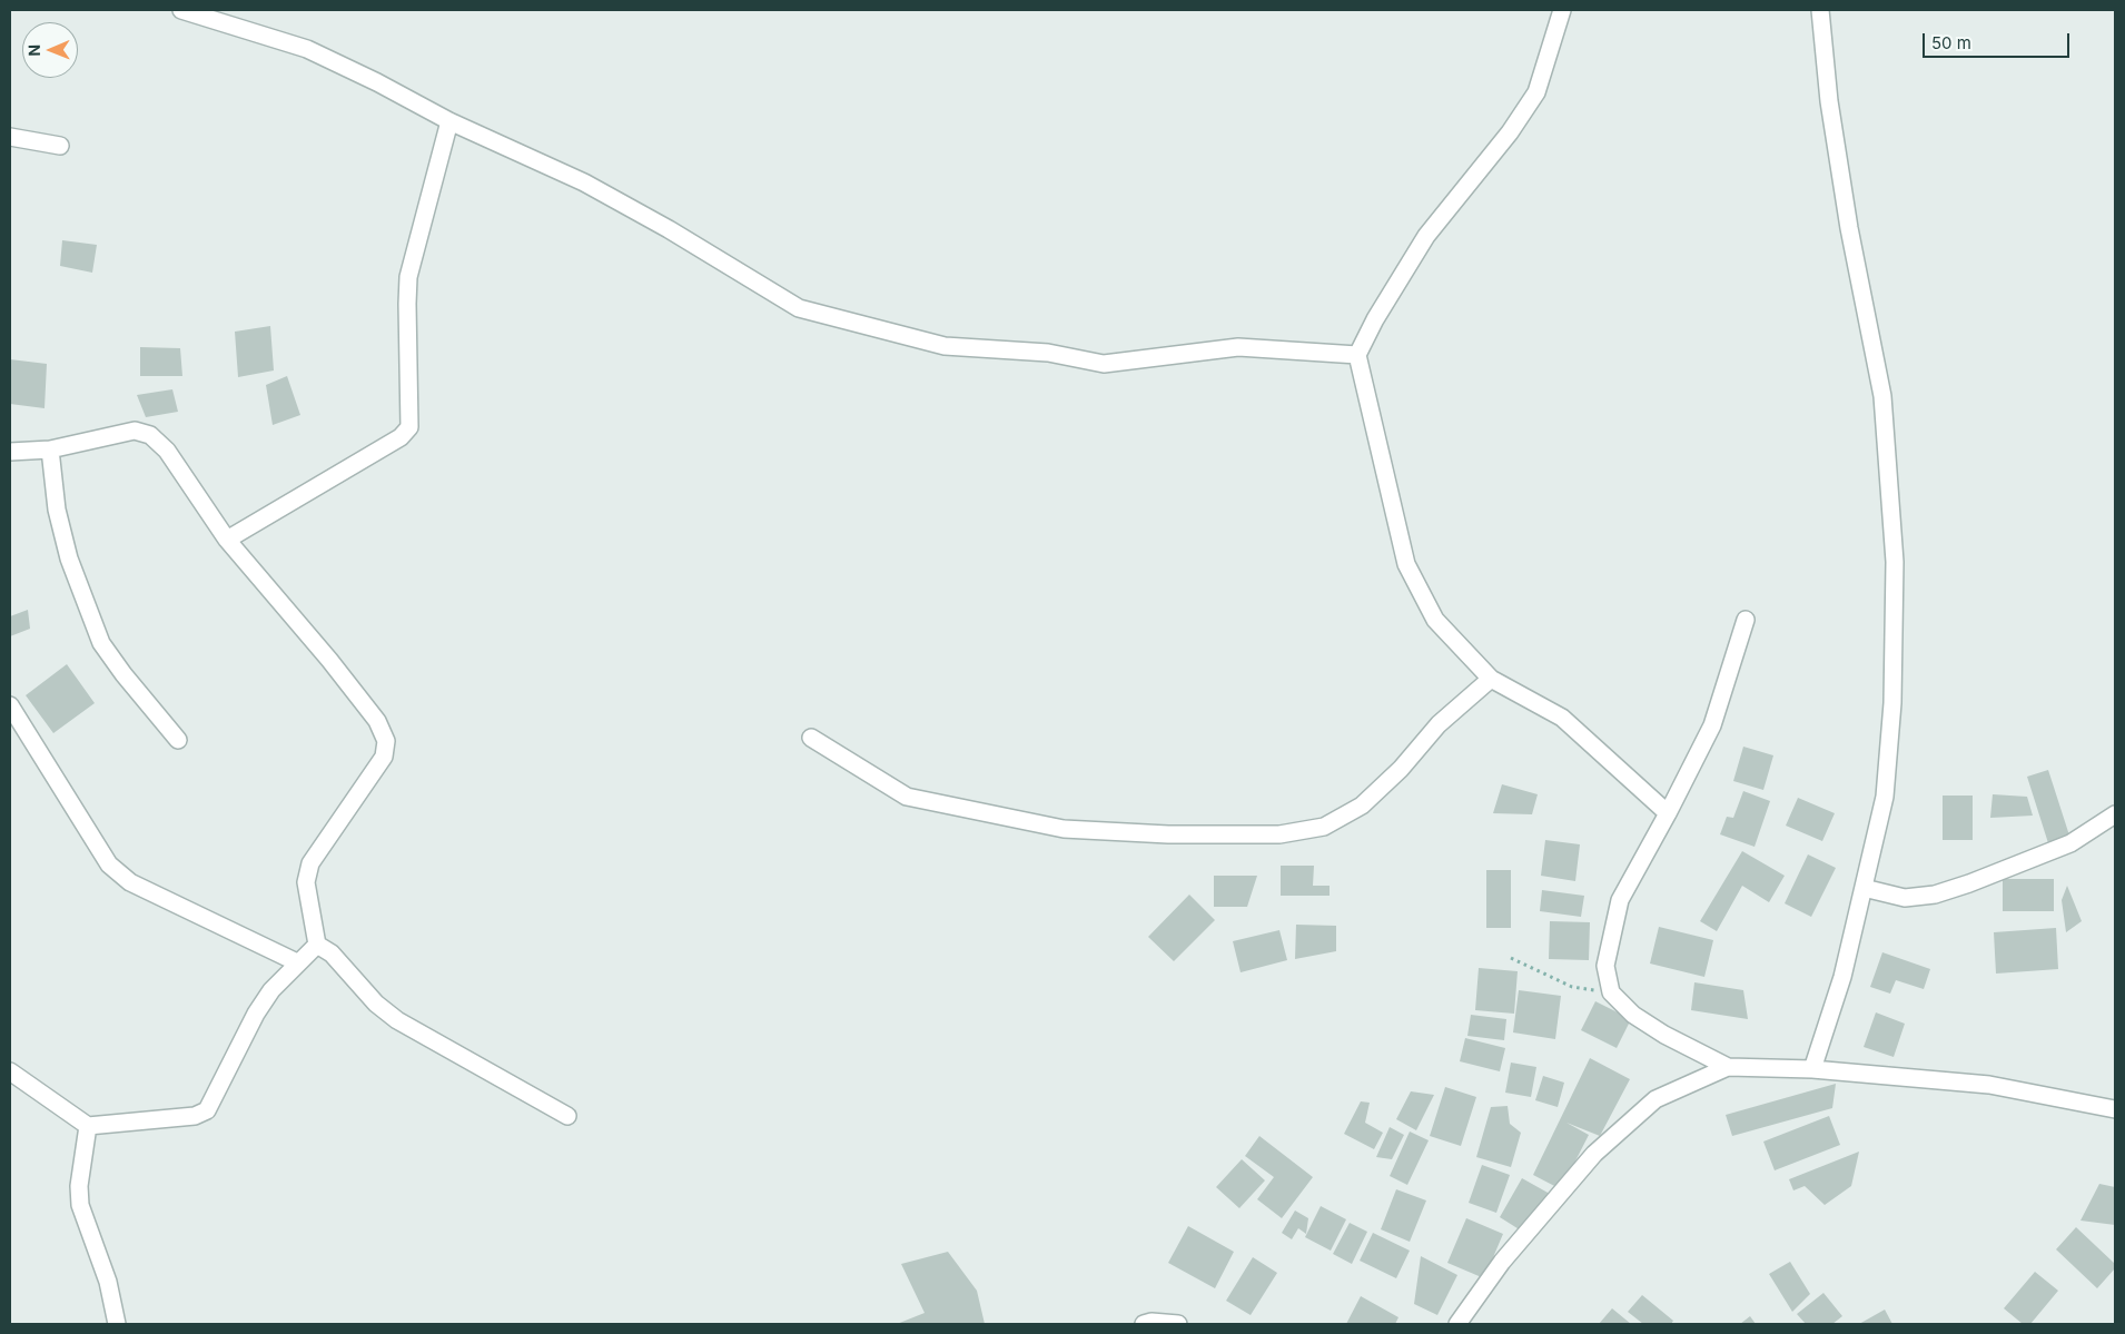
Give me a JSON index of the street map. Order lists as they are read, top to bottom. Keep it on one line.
{"scale_bar":"50 m","north":"left"}
